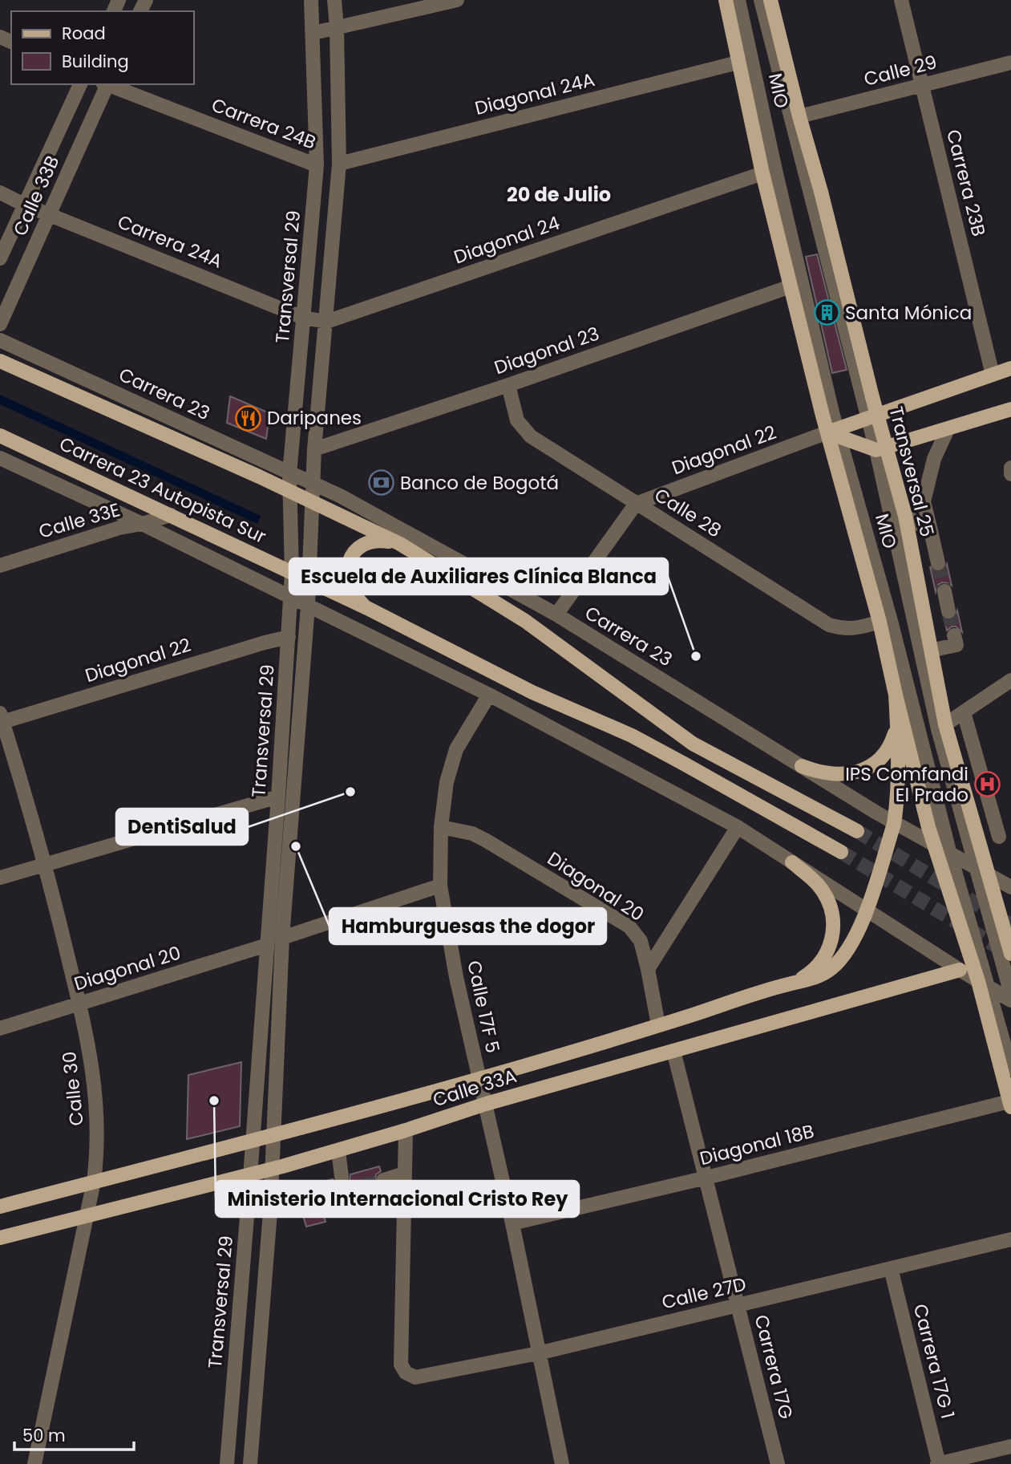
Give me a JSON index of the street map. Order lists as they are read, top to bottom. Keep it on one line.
{"streets":{"main road":["Transversal 25","Carrera 23 Autopista Sur","Calle 33A"],"street":["Calle 29","MIO","Diagonal 24A","Carrera 24B","Carrera 23B","Calle 33B","Diagonal 24","Carrera 24A","Transversal 29","Diagonal 23","Carrera 23","Diagonal 22","Calle 28","Calle 33E","Diagonal 20","Calle 17F 5","Calle 30","Diagonal 18B","Calle 27D","Carrera 17G 1","Carrera 17G"]},"crossings":[["Calle 29","Carrera 23B"],["Calle 29","Transversal 25"],["MIO","Carrera 23"],["MIO","Diagonal 22"],["MIO","Transversal 25"],["Diagonal 24A","Transversal 29"],["Carrera 24B","Transversal 29"],["Calle 33B","Carrera 24A"],["Diagonal 24","Carrera 24A"],["Diagonal 24","Transversal 29"],["Carrera 24A","Transversal 29"],["Transversal 29","Diagonal 23"],["Transversal 29","Carrera 23"],["Transversal 29","Diagonal 22"],["Transversal 29","Carrera 23 Autopista Sur"],["Transversal 29","Diagonal 20"],["Transversal 29","Calle 33A"],["Diagonal 23","Calle 28"],["Carrera 23","Transversal 25"],["Diagonal 22","Calle 28"],["Diagonal 22","Calle 30"],["Carrera 23 Autopista Sur","Calle 33E"],["Diagonal 20","Calle 17F 5"],["Diagonal 20","Calle 33A"],["Diagonal 20","Calle 30"],["Calle 17F 5","Calle 33A"],["Calle 17F 5","Diagonal 18B"],["Calle 17F 5","Calle 27D"],["Calle 33A","Calle 30"],["Calle 33A","Carrera 17G"],["Diagonal 18B","Carrera 17G"],["Calle 27D","Carrera 17G 1"],["Calle 27D","Carrera 17G"]],"districts":["20 de Julio"],"places":{"building":["Santa Mónica"],"restaurant":["Daripanes"],"bank":["Banco de Bogotá"],"other":["Escuela de Auxiliares Clínica Blanca","DentiSalud","Hamburguesas the dogor","Ministerio Internacional Cristo Rey"],"hospital":["IPS Comfandi El Prado"]},"legend":["Road","Building"],"scale_bar":"50 m"}
